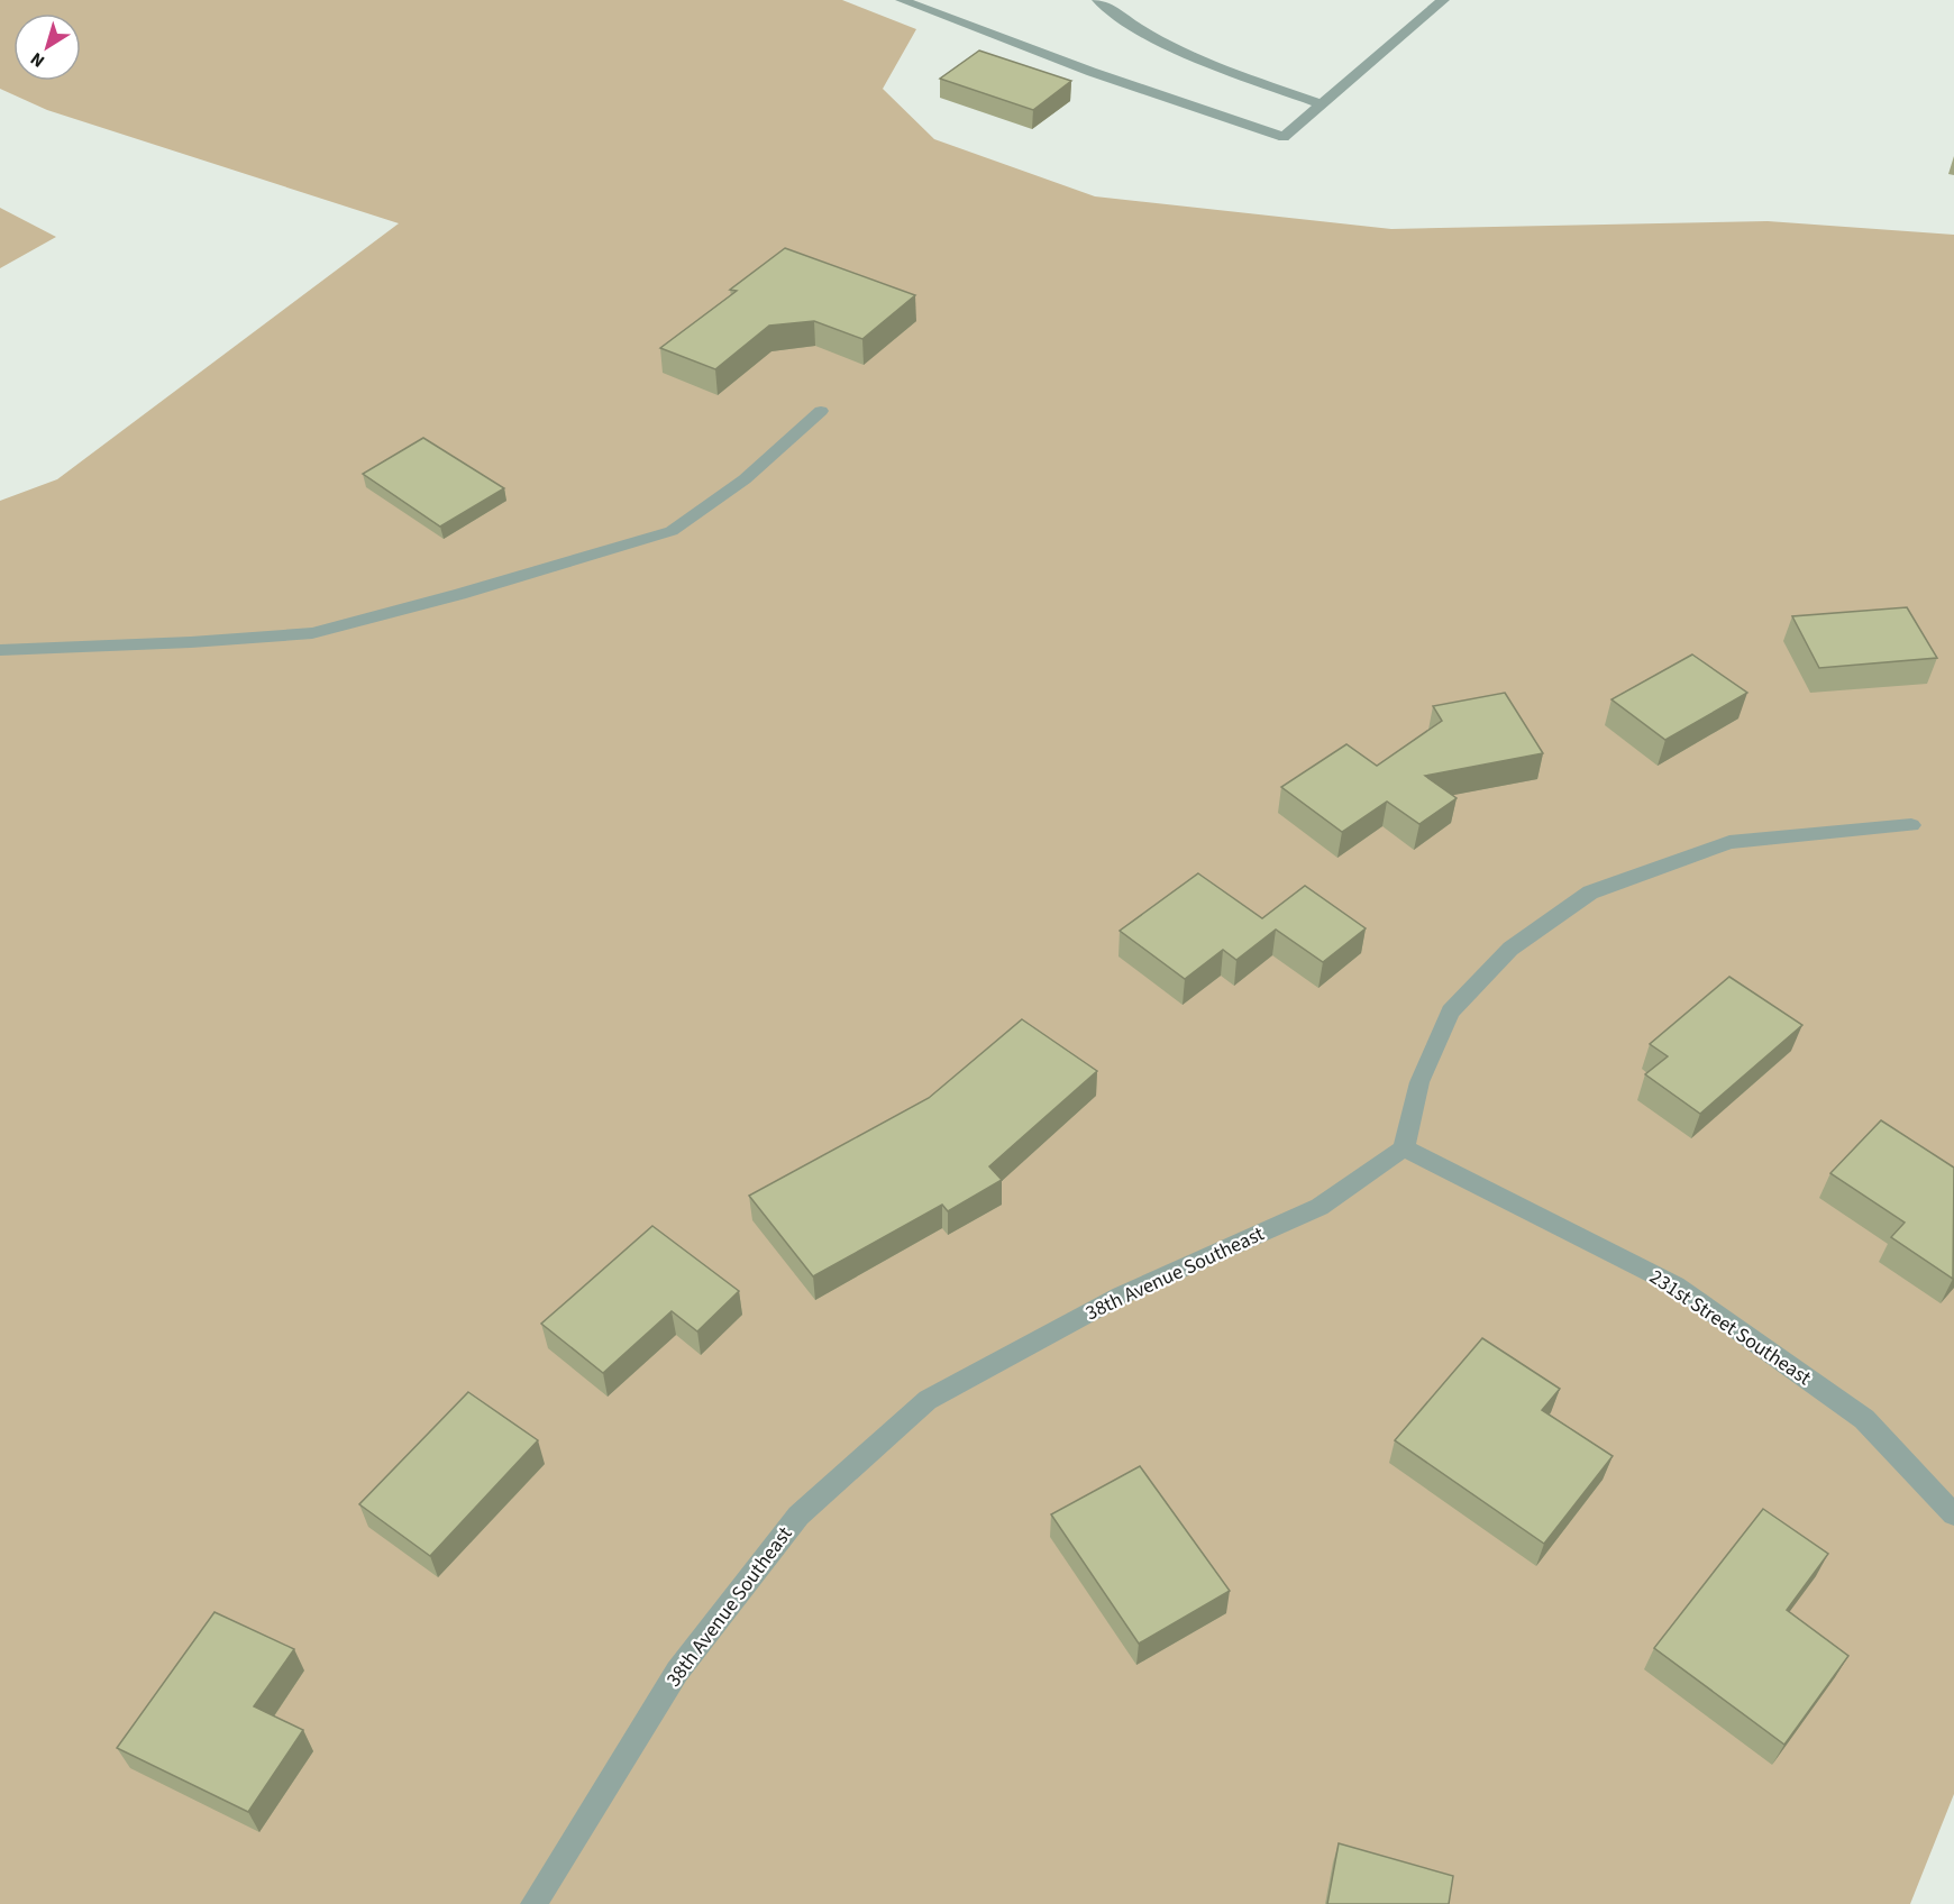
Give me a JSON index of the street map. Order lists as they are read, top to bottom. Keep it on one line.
{"streets":{"street":["38th Avenue Southeast","231st Street Southeast"]},"crossings":[["38th Avenue Southeast","231st Street Southeast"]],"north":"bottom left"}
